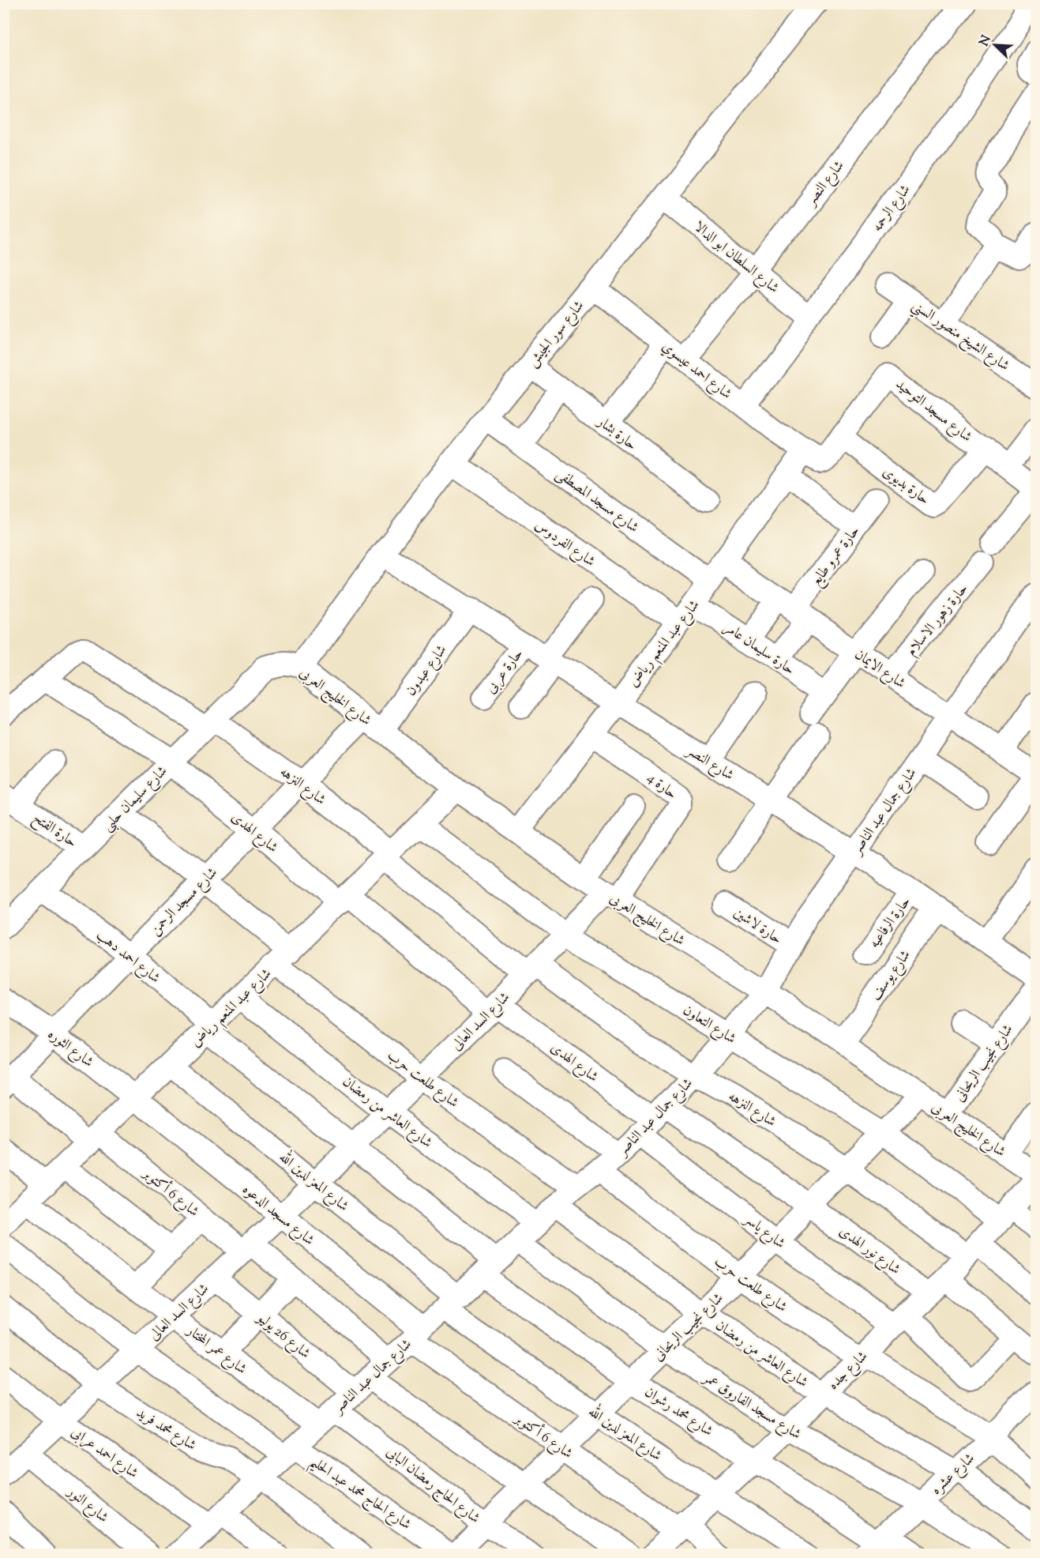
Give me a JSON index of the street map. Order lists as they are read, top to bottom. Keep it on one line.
{"streets":{"street":["شارع النصر","شارع الرحمه","شارع السلطان ابو الدالا","شارع سور الجيش","شارع الشيخ منصور السني","شارع احمد عيسوي","شارع مسجد التوحيد","حارة بشار","حارة بديوى","شارع مسجد المصطفى","شارع الفردوس","حارة عمرو طايع","حارة زهور الاسلام","شارع عبد المنعم رياض","حارة سليمان عامر","شارع الايمان","شارع عبدون","حارة عربى","شارع الخليج العربى","شارع النزهه","حارة 4","شارع سليمان حلبى","شارع جمال عبد الناصر","حارة الفتح","شارع الهدى","شارع مسجد الرحمن","حارة الرفاعيه","حارة لاشين","شارع احمد دهب","شارع يوسف","شارع السد العالى","شارع التعاون","شارع الثوره","شارع نجيب الريحانى","شارع طلعت حرب","شارع العاشر من رمضان","شارع المعز لدين الله","شارع 6 أكتوبر","شارع مسجد الدعوه","شارع ياسر","شارع نور الهدى","شارع 26 يوليو","شارع عمر المختار","شارع جده","شارع مسجد الفاروق عمر","شارع محمد رشوان","شارع محمد فريد","شارع احمد عرابى","شارع عشره","شارع الحاج رمضان البابى","شارع الحاج محمد عبد الحليم","شارع النور"]},"crossings":[["شارع النصر","شارع السلطان ابو الدالا"],["شارع النصر","شارع سور الجيش"],["شارع النصر","شارع احمد عيسوي"],["شارع النصر","حارة بشار"],["شارع النصر","شارع عبد المنعم رياض"],["شارع النصر","شارع عبدون"],["شارع النصر","حارة عربى"],["شارع النصر","شارع جمال عبد الناصر"],["شارع النصر","حارة الرفاعيه"],["شارع النصر","شارع يوسف"],["شارع الرحمه","شارع السلطان ابو الدالا"],["شارع الرحمه","شارع احمد عيسوي"],["شارع السلطان ابو الدالا","شارع سور الجيش"],["شارع سور الجيش","شارع احمد عيسوي"],["شارع سور الجيش","حارة بشار"],["شارع سور الجيش","شارع مسجد المصطفى"],["شارع سور الجيش","شارع الفردوس"],["شارع سور الجيش","شارع الخليج العربى"],["شارع احمد عيسوي","شارع مسجد التوحيد"],["شارع احمد عيسوي","شارع عبد المنعم رياض"],["شارع مسجد التوحيد","حارة بديوى"],["شارع مسجد التوحيد","شارع عبد المنعم رياض"],["شارع مسجد المصطفى","شارع عبد المنعم رياض"],["شارع الفردوس","شارع عبد المنعم رياض"],["حارة عمرو طايع","شارع الايمان"],["حارة زهور الاسلام","شارع الايمان"],["شارع عبد المنعم رياض","حارة سليمان عامر"],["شارع عبد المنعم رياض","شارع الايمان"],["شارع عبد المنعم رياض","شارع الخليج العربى"],["شارع عبد المنعم رياض","شارع النزهه"],["شارع عبد المنعم رياض","حارة 4"],["شارع عبد المنعم رياض","شارع الهدى"],["شارع عبد المنعم رياض","شارع احمد دهب"],["شارع عبد المنعم رياض","شارع التعاون"],["شارع عبد المنعم رياض","شارع الثوره"],["شارع عبد المنعم رياض","شارع طلعت حرب"],["شارع عبد المنعم رياض","شارع العاشر من رمضان"],["شارع عبد المنعم رياض","شارع المعز لدين الله"],["شارع عبد المنعم رياض","شارع 6 أكتوبر"],["شارع عبد المنعم رياض","شارع مسجد الدعوه"],["شارع عبد المنعم رياض","شارع عمر المختار"],["شارع الايمان","شارع جمال عبد الناصر"],["شارع عبدون","شارع الخليج العربى"],["شارع عبدون","شارع مسجد الرحمن"],["شارع الخليج العربى","حارة 4"],["شارع الخليج العربى","شارع سليمان حلبى"],["شارع الخليج العربى","شارع جمال عبد الناصر"],["شارع الخليج العربى","شارع مسجد الرحمن"],["شارع الخليج العربى","شارع يوسف"],["شارع الخليج العربى","شارع السد العالى"],["شارع الخليج العربى","شارع نجيب الريحانى"],["شارع النزهه","شارع سليمان حلبى"],["شارع النزهه","شارع جمال عبد الناصر"],["شارع النزهه","شارع الهدى"],["شارع النزهه","شارع مسجد الرحمن"],["شارع النزهه","شارع السد العالى"],["شارع النزهه","شارع نجيب الريحانى"],["شارع النزهه","شارع جده"],["حارة 4","شارع السد العالى"],["شارع سليمان حلبى","حارة الفتح"],["شارع سليمان حلبى","شارع الهدى"],["شارع سليمان حلبى","شارع احمد دهب"],["شارع سليمان حلبى","شارع طلعت حرب"],["شارع جمال عبد الناصر","شارع الهدى"],["شارع جمال عبد الناصر","حارة لاشين"],["شارع جمال عبد الناصر","شارع التعاون"],["شارع جمال عبد الناصر","شارع طلعت حرب"],["شارع جمال عبد الناصر","شارع العاشر من رمضان"],["شارع جمال عبد الناصر","شارع المعز لدين الله"],["شارع جمال عبد الناصر","شارع 6 أكتوبر"],["شارع جمال عبد الناصر","شارع مسجد الدعوه"],["شارع جمال عبد الناصر","شارع ياسر"],["شارع جمال عبد الناصر","شارع 26 يوليو"],["شارع جمال عبد الناصر","شارع عمر المختار"],["شارع جمال عبد الناصر","شارع مسجد الفاروق عمر"],["شارع جمال عبد الناصر","شارع محمد رشوان"],["شارع جمال عبد الناصر","شارع محمد فريد"],["شارع جمال عبد الناصر","شارع احمد عرابى"],["شارع جمال عبد الناصر","شارع الحاج رمضان البابى"],["شارع جمال عبد الناصر","شارع الحاج محمد عبد الحليم"],["شارع الهدى","شارع مسجد الرحمن"],["شارع الهدى","شارع السد العالى"],["شارع الهدى","شارع نجيب الريحانى"],["شارع الهدى","شارع ياسر"],["شارع الهدى","شارع نور الهدى"],["شارع مسجد الرحمن","شارع احمد دهب"],["شارع مسجد الرحمن","شارع الثوره"],["شارع مسجد الرحمن","شارع طلعت حرب"],["شارع مسجد الرحمن","شارع 6 أكتوبر"],["شارع السد العالى","شارع التعاون"],["شارع السد العالى","شارع طلعت حرب"],["شارع السد العالى","شارع العاشر من رمضان"],["شارع السد العالى","شارع المعز لدين الله"],["شارع السد العالى","شارع 6 أكتوبر"],["شارع السد العالى","شارع مسجد الدعوه"],["شارع السد العالى","شارع 26 يوليو"],["شارع السد العالى","شارع عمر المختار"],["شارع السد العالى","شارع محمد فريد"],["شارع السد العالى","شارع احمد عرابى"],["شارع السد العالى","شارع الحاج محمد عبد الحليم"],["شارع السد العالى","شارع النور"],["شارع التعاون","شارع نجيب الريحانى"],["شارع التعاون","شارع جده"],["شارع الثوره","شارع مسجد الدعوه"],["شارع نجيب الريحانى","شارع طلعت حرب"],["شارع نجيب الريحانى","شارع العاشر من رمضان"],["شارع نجيب الريحانى","شارع المعز لدين الله"],["شارع نجيب الريحانى","شارع 6 أكتوبر"],["شارع نجيب الريحانى","شارع ياسر"],["شارع نجيب الريحانى","شارع نور الهدى"],["شارع نجيب الريحانى","شارع 26 يوليو"],["شارع نجيب الريحانى","شارع مسجد الفاروق عمر"],["شارع نجيب الريحانى","شارع محمد رشوان"],["شارع نجيب الريحانى","شارع الحاج رمضان البابى"],["شارع نجيب الريحانى","شارع الحاج محمد عبد الحليم"],["شارع طلعت حرب","شارع جده"],["شارع طلعت حرب","شارع عشره"],["شارع العاشر من رمضان","شارع جده"],["شارع العاشر من رمضان","شارع عشره"],["شارع المعز لدين الله","شارع جده"],["شارع 6 أكتوبر","شارع مسجد الدعوه"],["شارع 6 أكتوبر","شارع جده"],["شارع ياسر","شارع نور الهدى"],["شارع ياسر","شارع جده"],["شارع نور الهدى","شارع جده"],["شارع جده","شارع مسجد الفاروق عمر"],["شارع جده","شارع محمد رشوان"],["شارع مسجد الفاروق عمر","شارع عشره"],["شارع محمد رشوان","شارع عشره"]],"north":"top left"}
